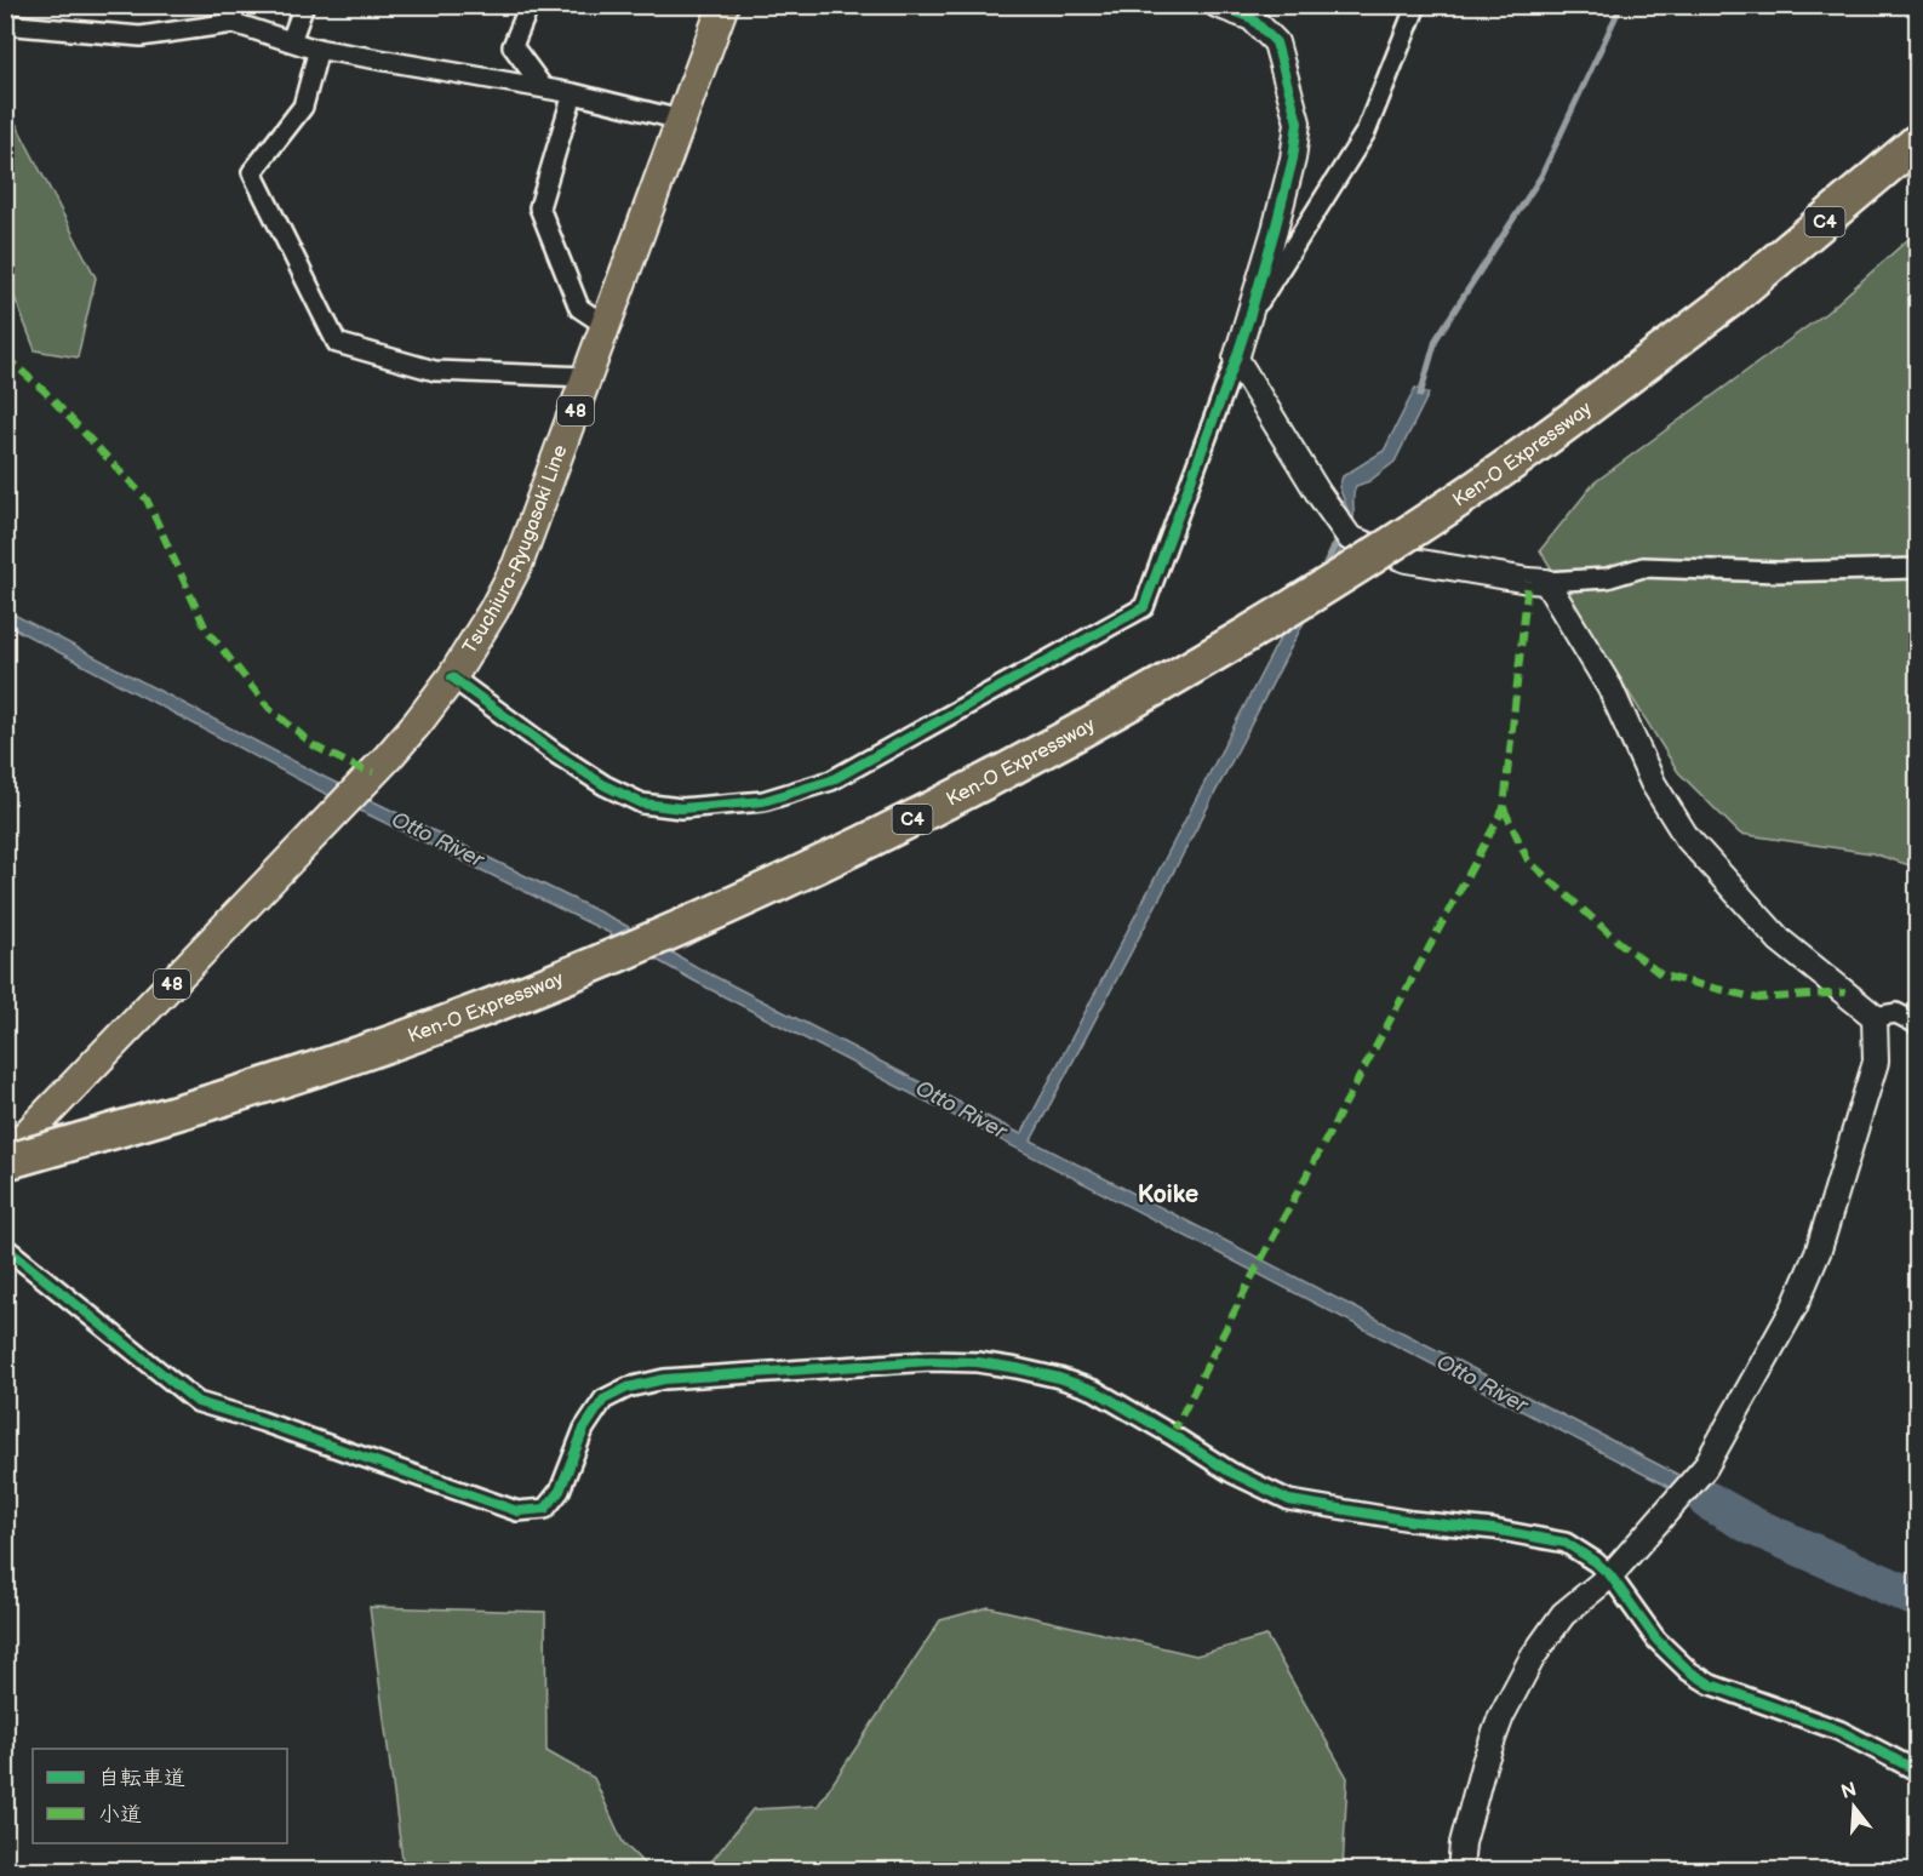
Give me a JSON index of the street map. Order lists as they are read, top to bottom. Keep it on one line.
{"streets":{"highway":["C4","Ken-O Expressway"],"main road":["48","Tsuchiura-Ryugasaki Line"]},"crossings":[["Ken-O Expressway","Tsuchiura-Ryugasaki Line"]],"districts":["Koike"],"water":["Otto River"],"legend":["自転車道","小道"],"north":"top"}
